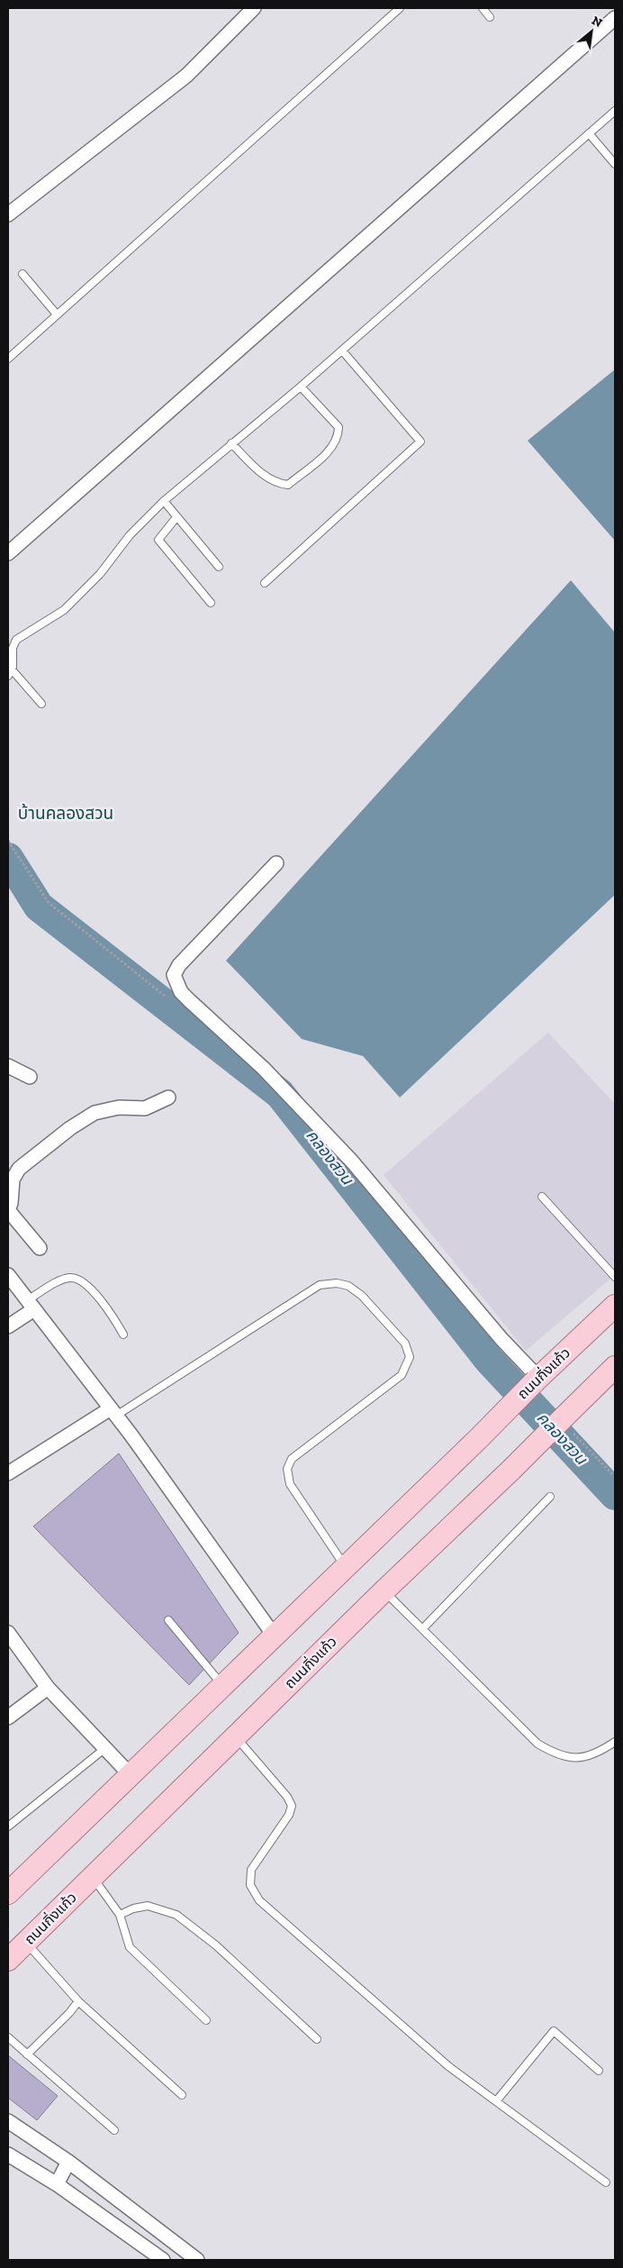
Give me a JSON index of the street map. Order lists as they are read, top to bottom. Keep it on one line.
{"streets":{"main road":["ถนนกิ่งแก้ว"]},"districts":["บ้านคลองสวน"],"water":["คลองสวน"],"north":"top right"}
